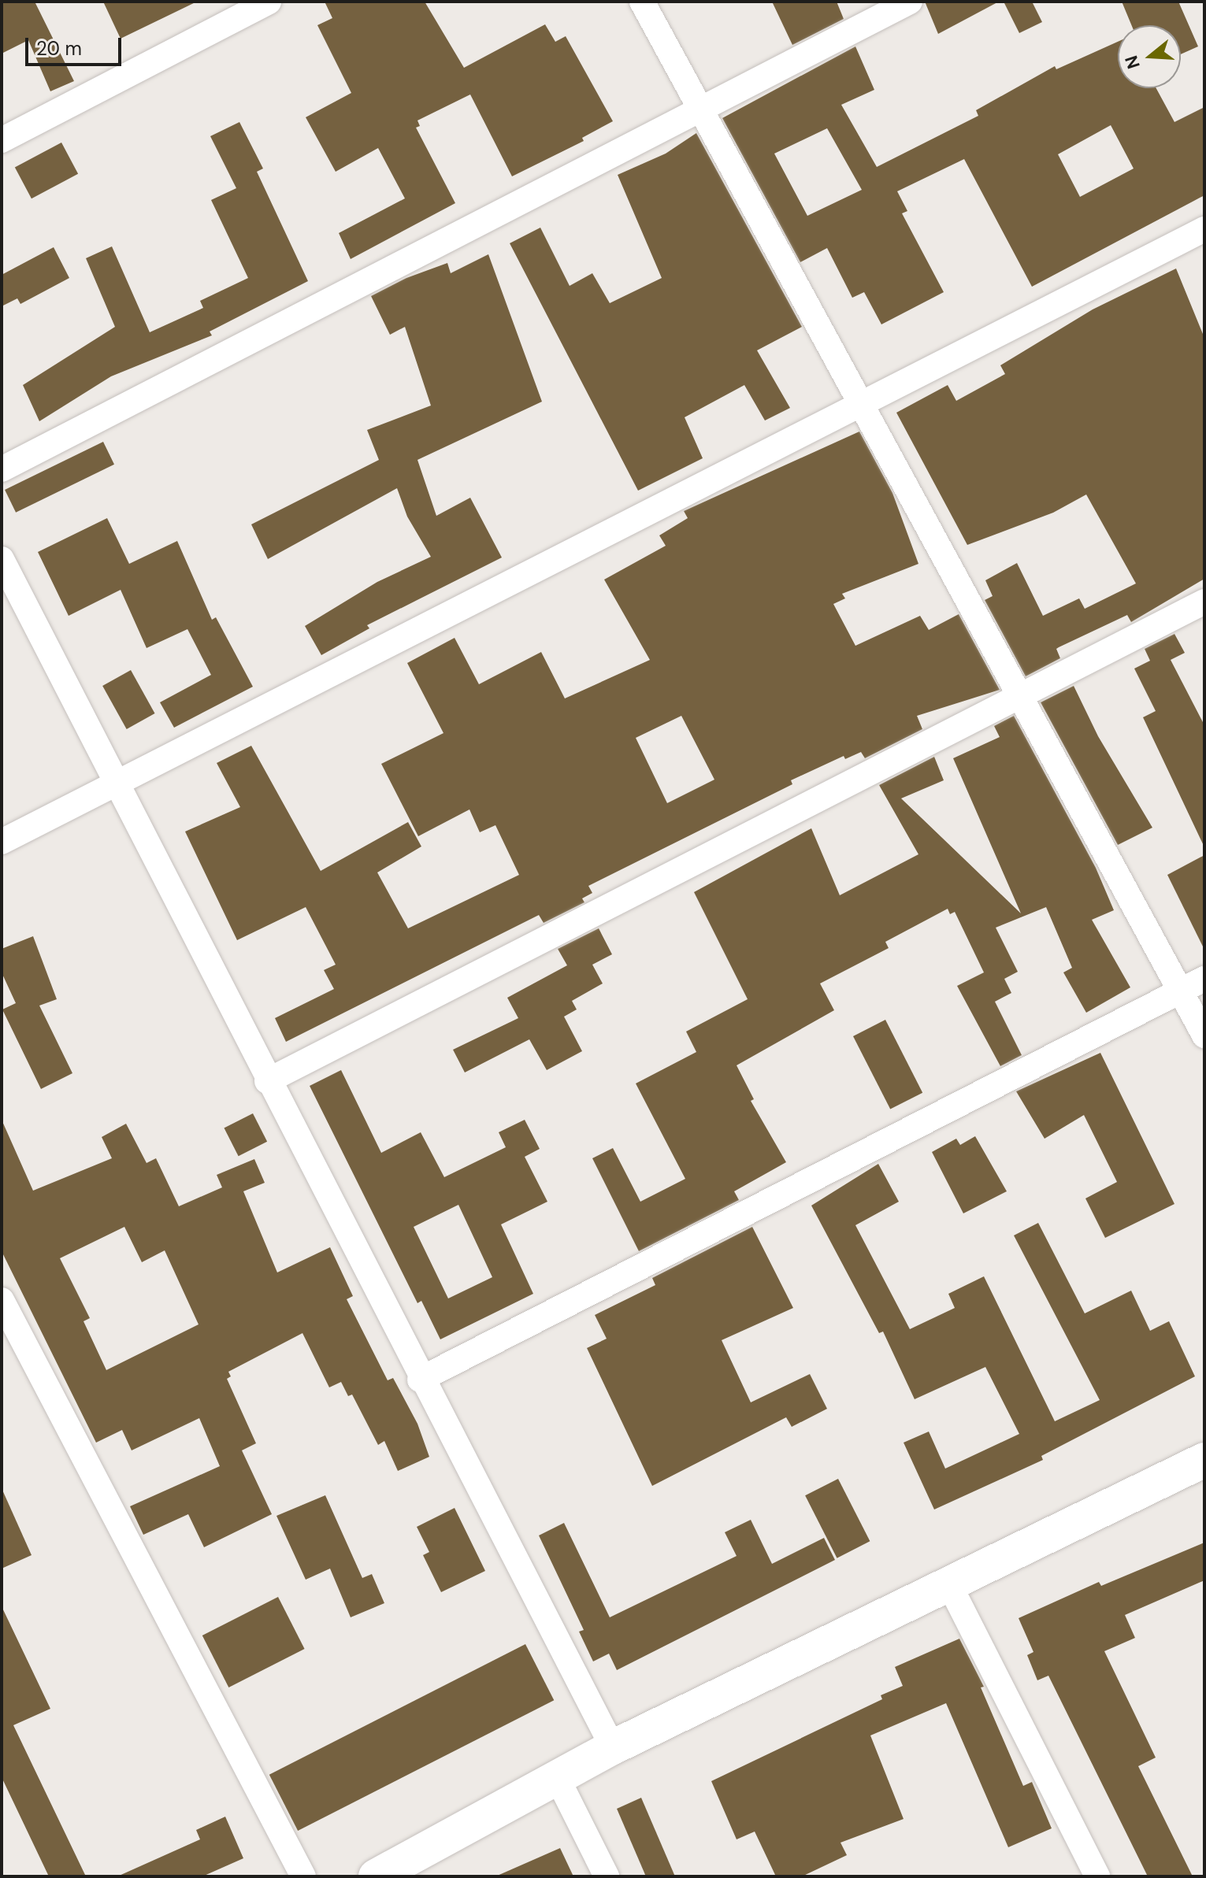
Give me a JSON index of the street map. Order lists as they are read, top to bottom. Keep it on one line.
{"scale_bar":"20 m","north":"left"}
